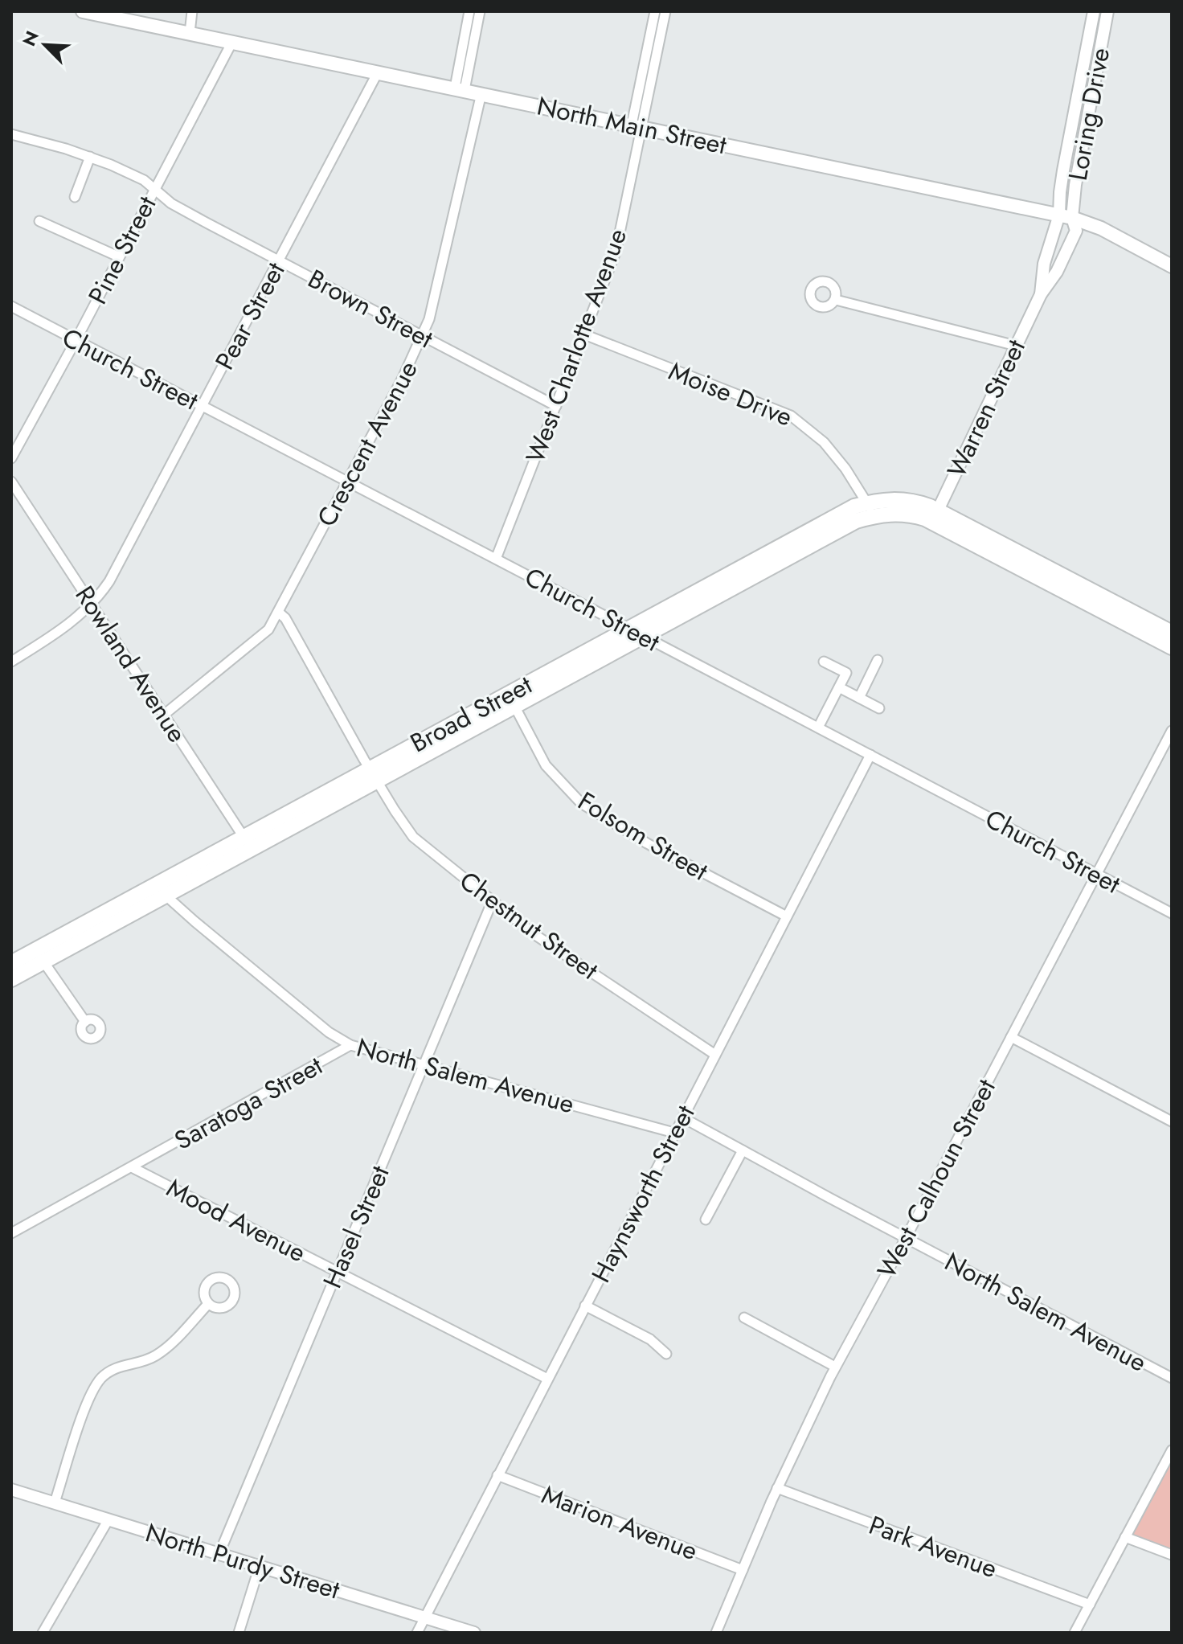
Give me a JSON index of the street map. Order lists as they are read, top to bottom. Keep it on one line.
{"streets":{"main road":["North Main Street","Broad Street"],"street":["Loring Drive","Pine Street","Brown Street","Pear Street","West Charlotte Avenue","Church Street","Moise Drive","Warren Street","Crescent Avenue","Rowland Avenue","Folsom Street","Chestnut Street","North Salem Avenue","Saratoga Street","West Calhoun Street","Haynsworth Street","Mood Avenue","Hasel Street","Marion Avenue","Park Avenue","North Purdy Street"]},"crossings":[["Loring Drive","North Main Street"],["Loring Drive","Warren Street"],["North Main Street","Pine Street"],["North Main Street","Pear Street"],["North Main Street","West Charlotte Avenue"],["North Main Street","Warren Street"],["North Main Street","Crescent Avenue"],["Pine Street","Brown Street"],["Pine Street","Church Street"],["Brown Street","Pear Street"],["Brown Street","West Charlotte Avenue"],["Brown Street","Crescent Avenue"],["Pear Street","Church Street"],["Pear Street","Rowland Avenue"],["West Charlotte Avenue","Church Street"],["West Charlotte Avenue","Moise Drive"],["Church Street","Crescent Avenue"],["Church Street","Broad Street"],["Church Street","West Calhoun Street"],["Church Street","Haynsworth Street"],["Moise Drive","Broad Street"],["Warren Street","Broad Street"],["Crescent Avenue","Rowland Avenue"],["Rowland Avenue","Broad Street"],["Broad Street","Folsom Street"],["Broad Street","Chestnut Street"],["Broad Street","North Salem Avenue"],["Folsom Street","Haynsworth Street"],["Chestnut Street","Haynsworth Street"],["Chestnut Street","Hasel Street"],["North Salem Avenue","Saratoga Street"],["North Salem Avenue","West Calhoun Street"],["North Salem Avenue","Haynsworth Street"],["North Salem Avenue","Hasel Street"],["Saratoga Street","Mood Avenue"],["West Calhoun Street","Marion Avenue"],["West Calhoun Street","Park Avenue"],["Haynsworth Street","Mood Avenue"],["Haynsworth Street","Marion Avenue"],["Haynsworth Street","North Purdy Street"],["Mood Avenue","Hasel Street"],["Hasel Street","North Purdy Street"]],"north":"top left"}
